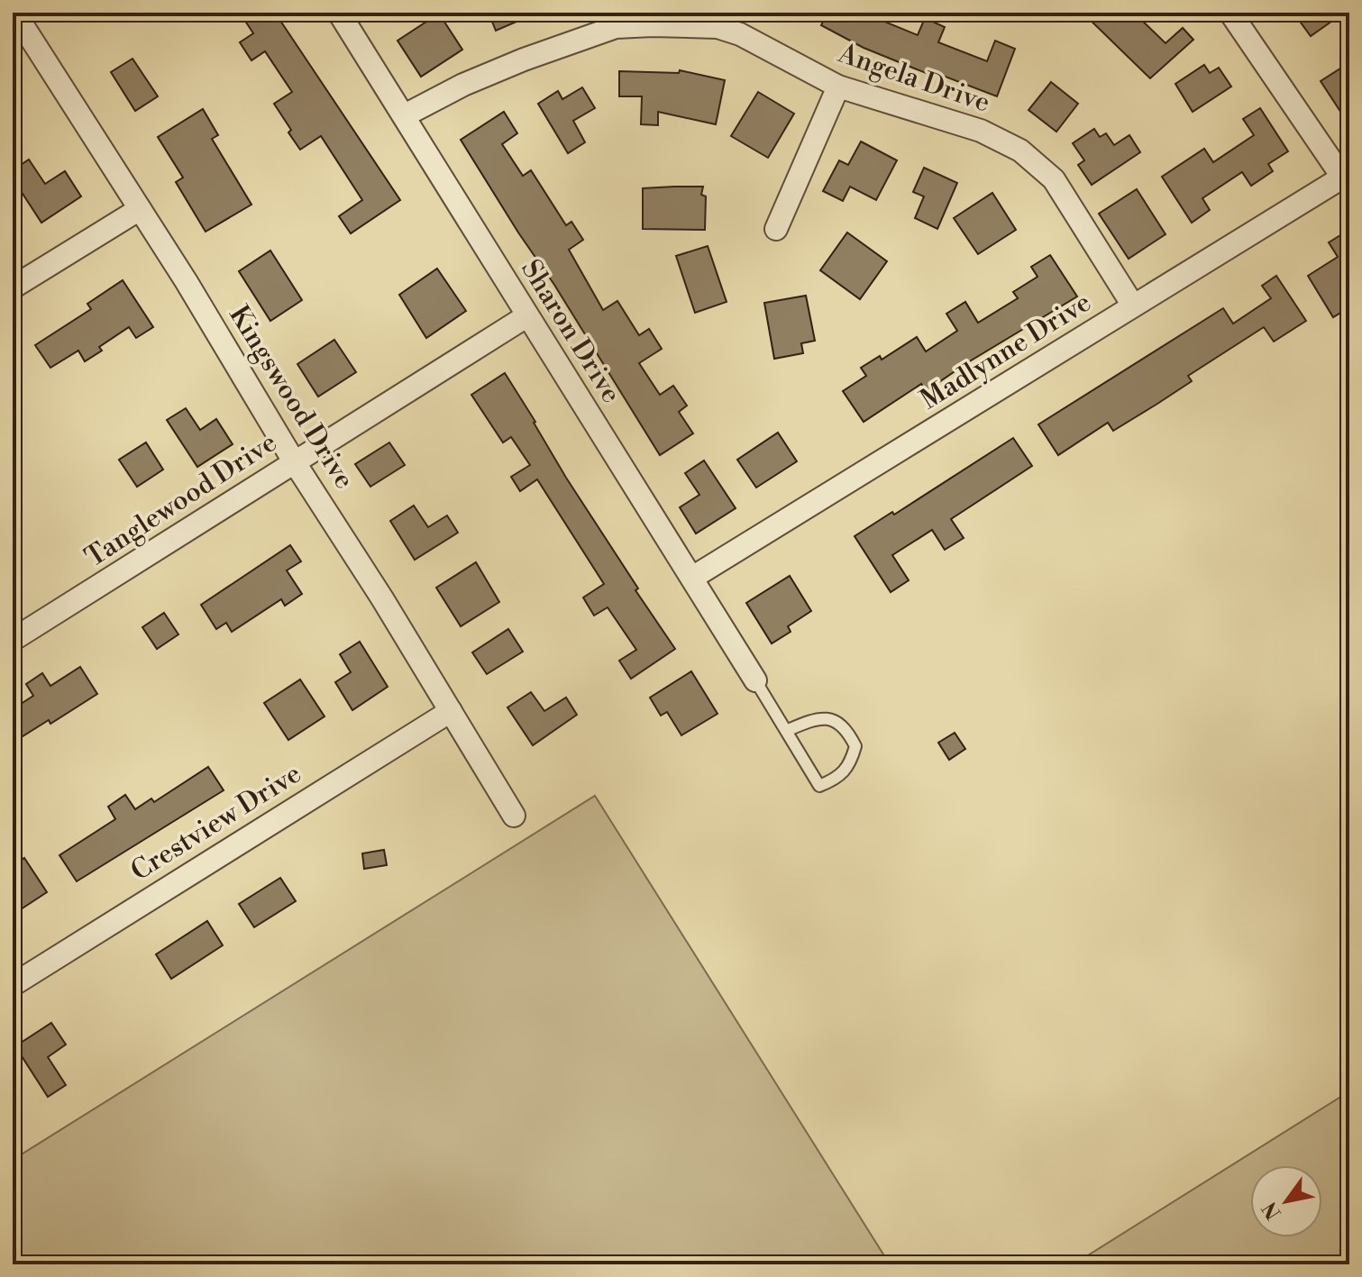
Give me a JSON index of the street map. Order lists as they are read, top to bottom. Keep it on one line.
{"streets":{"street":["Angela Drive","Sharon Drive","Madlynne Drive","Kingswood Drive","Tanglewood Drive","Crestview Drive"]},"crossings":[["Angela Drive","Sharon Drive"],["Angela Drive","Madlynne Drive"],["Sharon Drive","Madlynne Drive"],["Sharon Drive","Tanglewood Drive"],["Kingswood Drive","Tanglewood Drive"],["Kingswood Drive","Crestview Drive"]],"north":"bottom left"}
